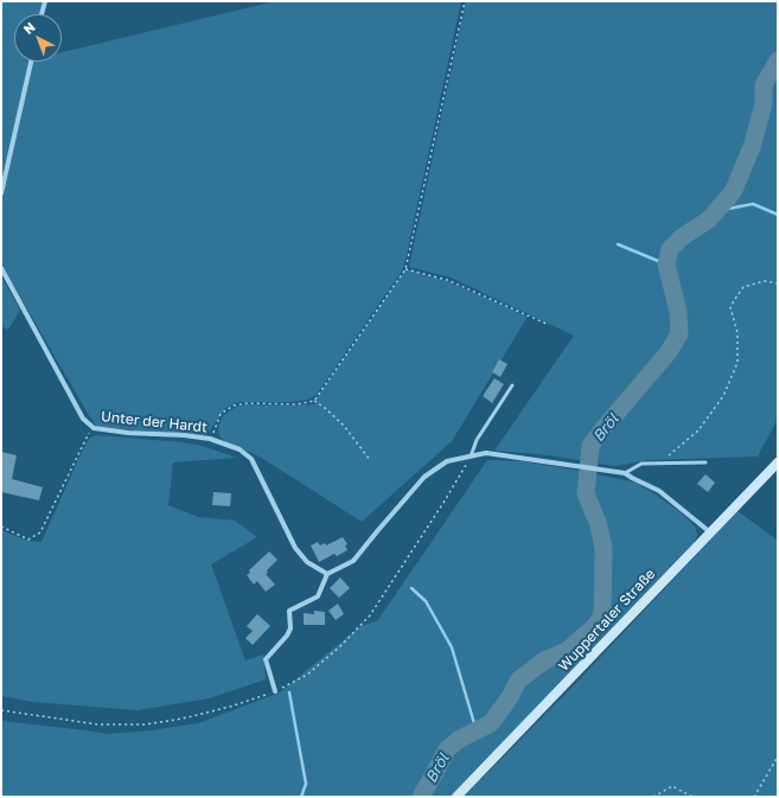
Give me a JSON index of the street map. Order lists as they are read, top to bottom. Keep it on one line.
{"streets":{"main road":["Wuppertaler Straße"],"street":["Unter der Hardt"]},"water":["Bröl"],"north":"top left"}
